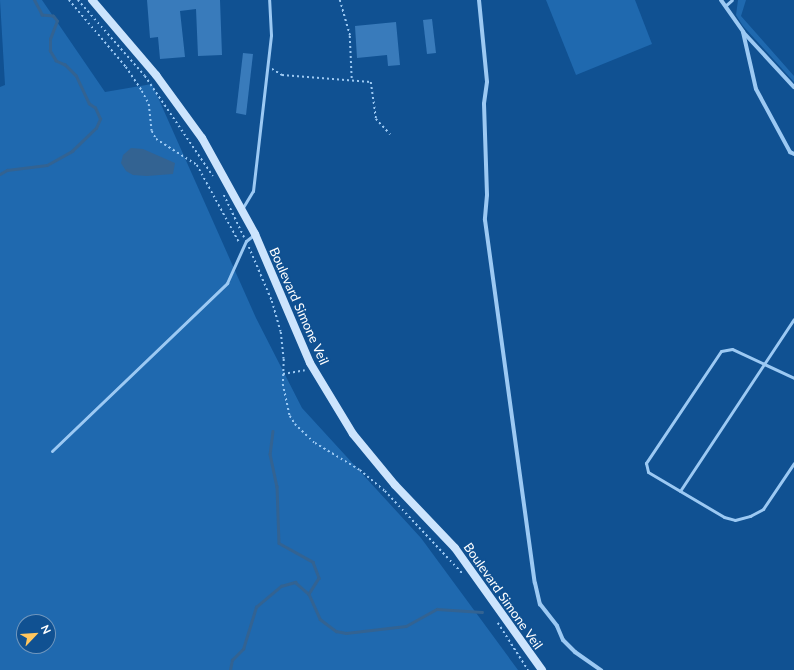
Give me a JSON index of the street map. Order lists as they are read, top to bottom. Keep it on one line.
{"streets":{"main road":["Boulevard Simone Veil"]},"north":"top right"}
